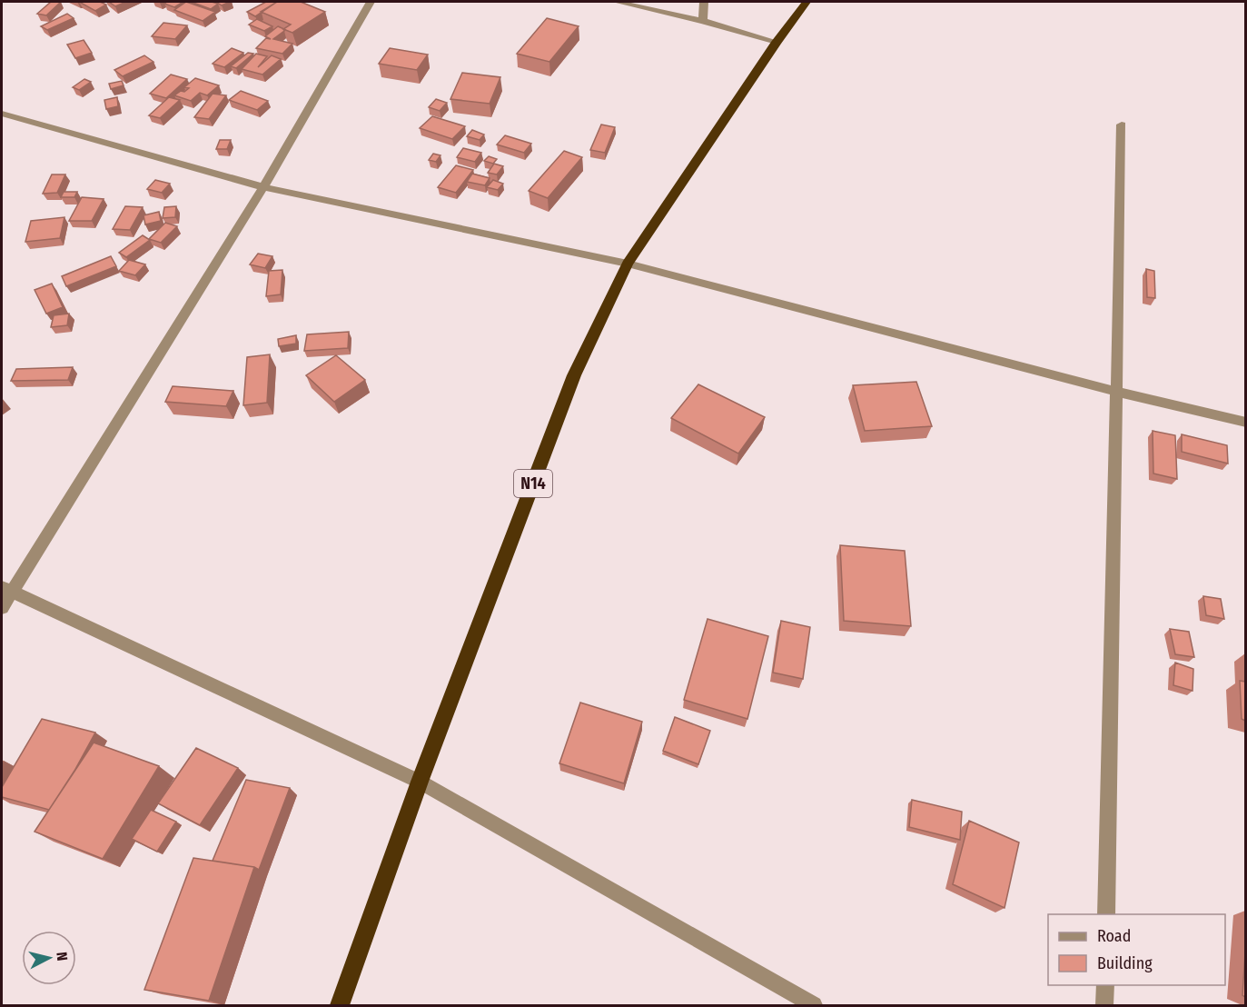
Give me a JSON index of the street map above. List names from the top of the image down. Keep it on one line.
{"streets":{"highway":["N14"]},"legend":["Road","Building"],"north":"right"}
